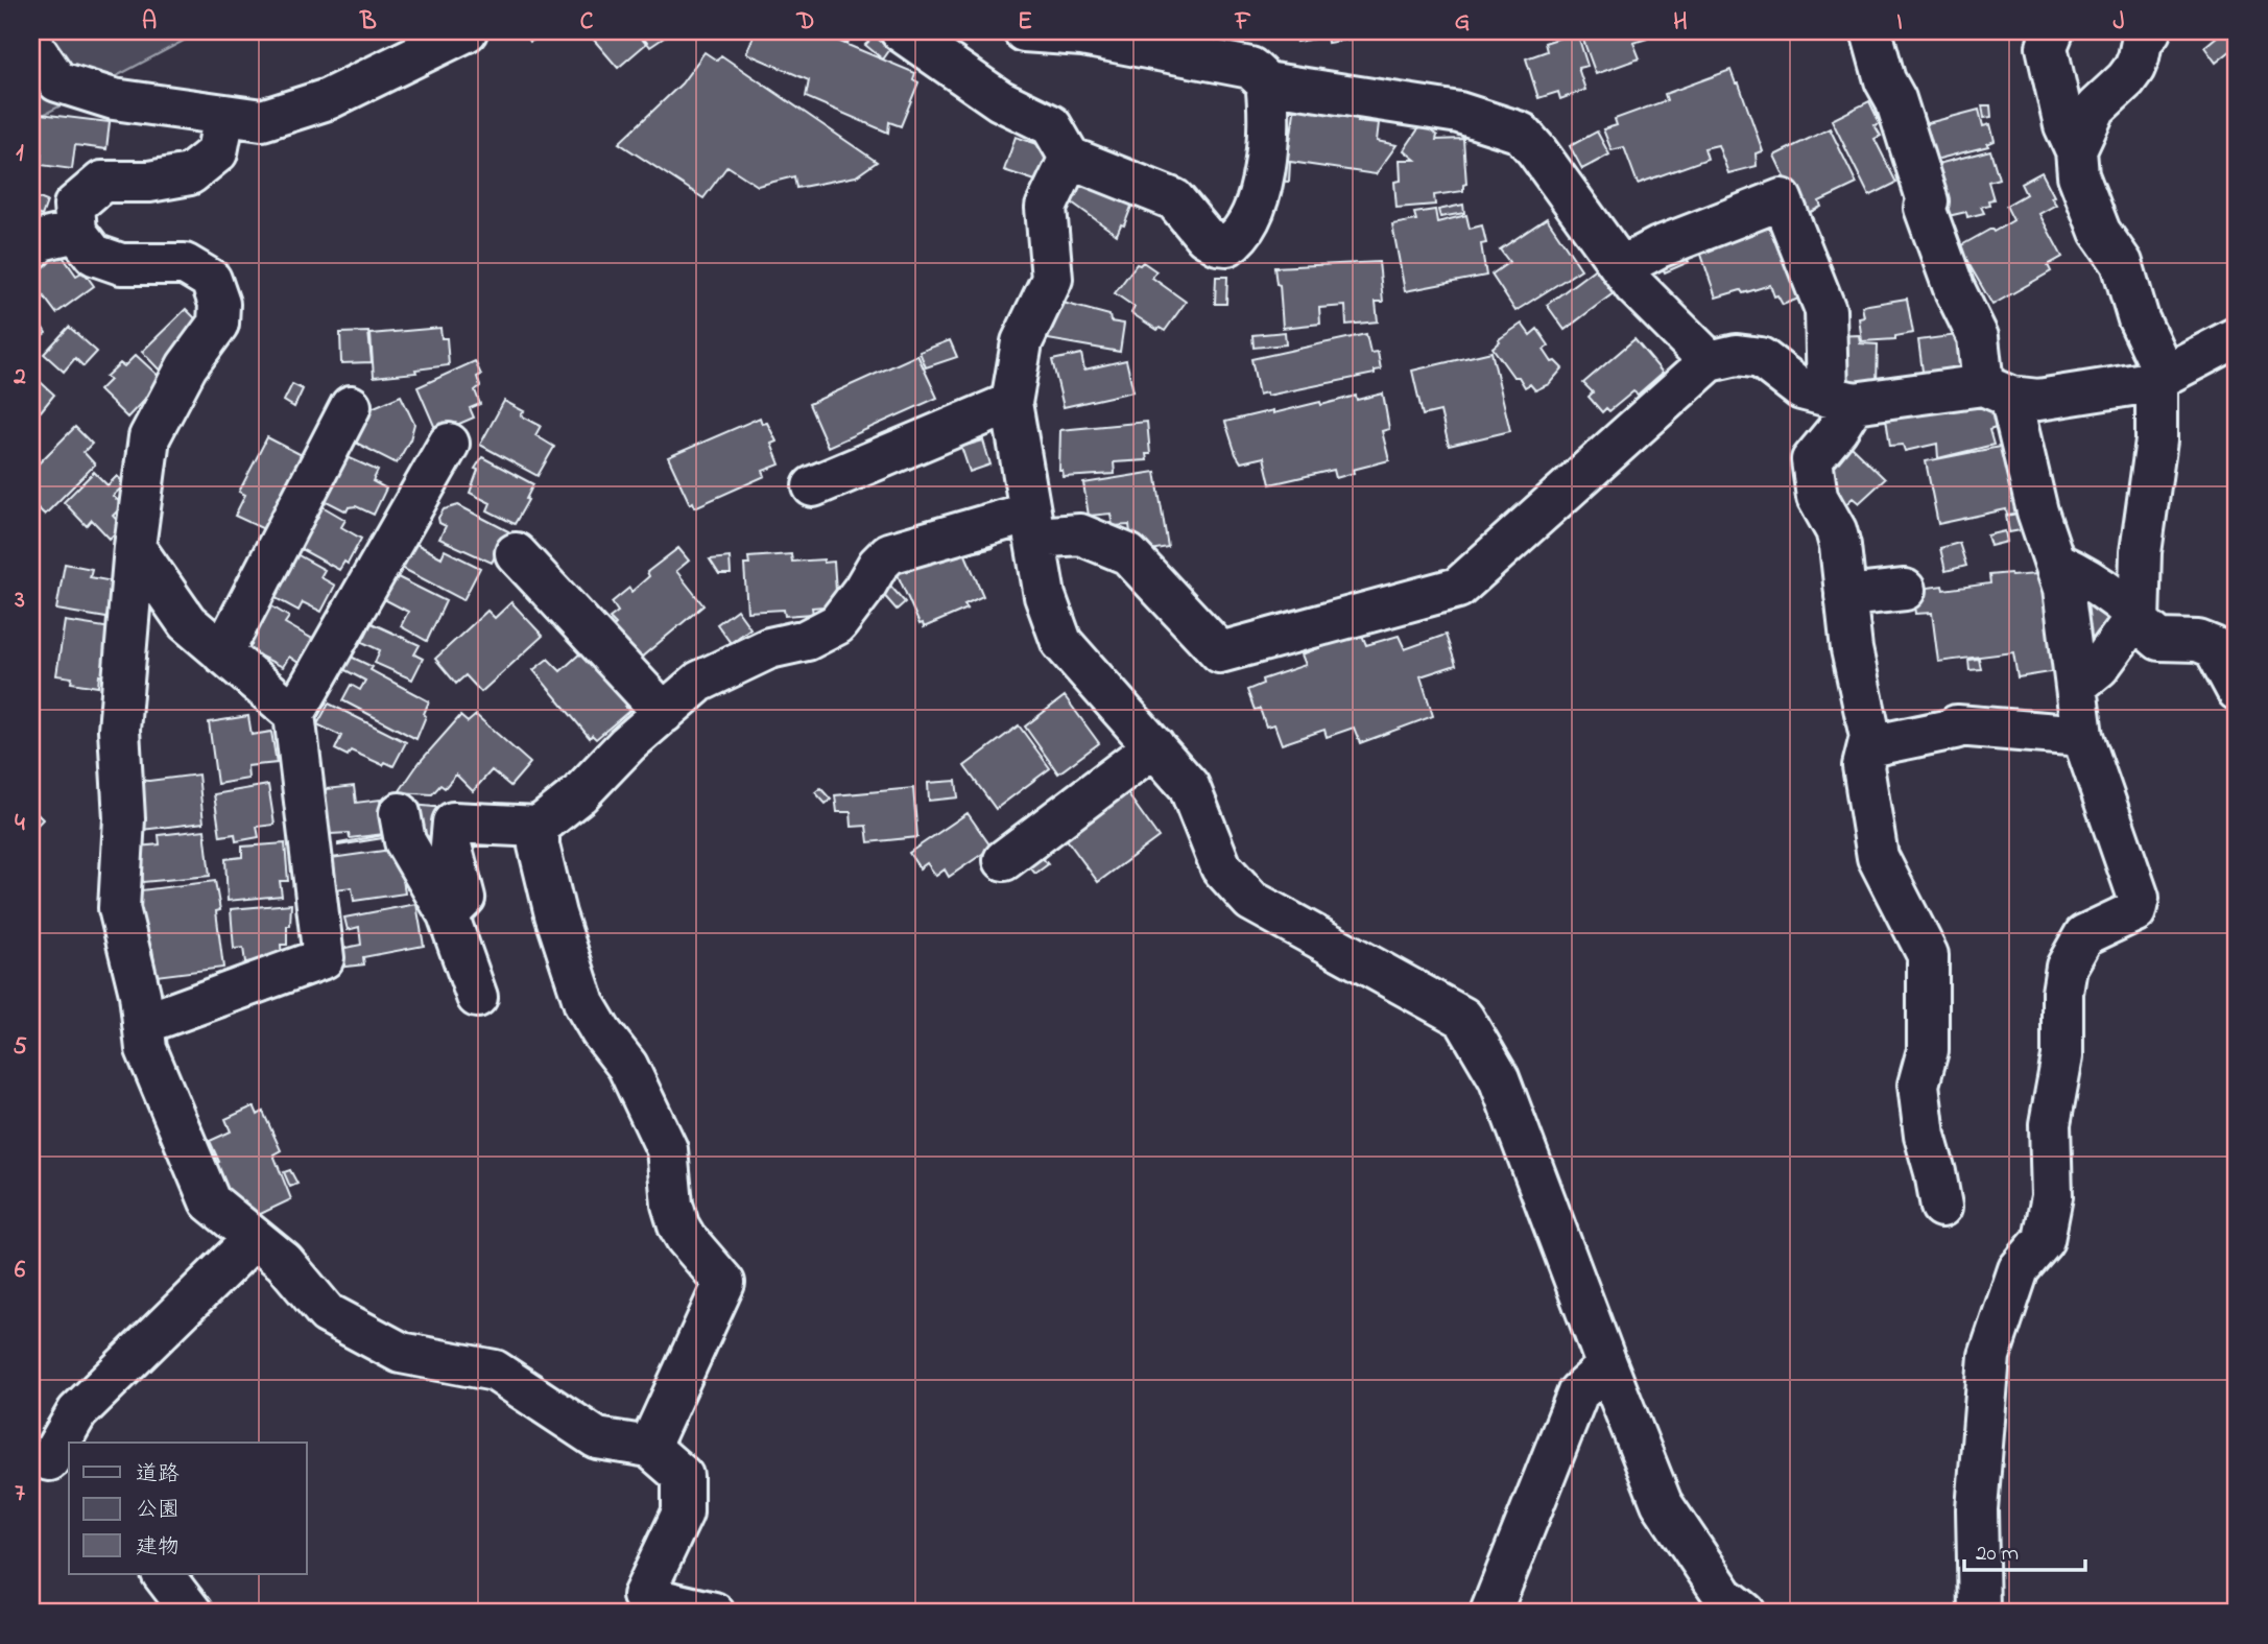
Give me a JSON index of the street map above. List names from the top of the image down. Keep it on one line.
{"legend":["道路","公園","建物"],"scale_bar":"20 m","grid":{"columns":["A","B","C","D","E","F","G","H","I","J"],"rows":["1","2","3","4","5","6","7"]}}
